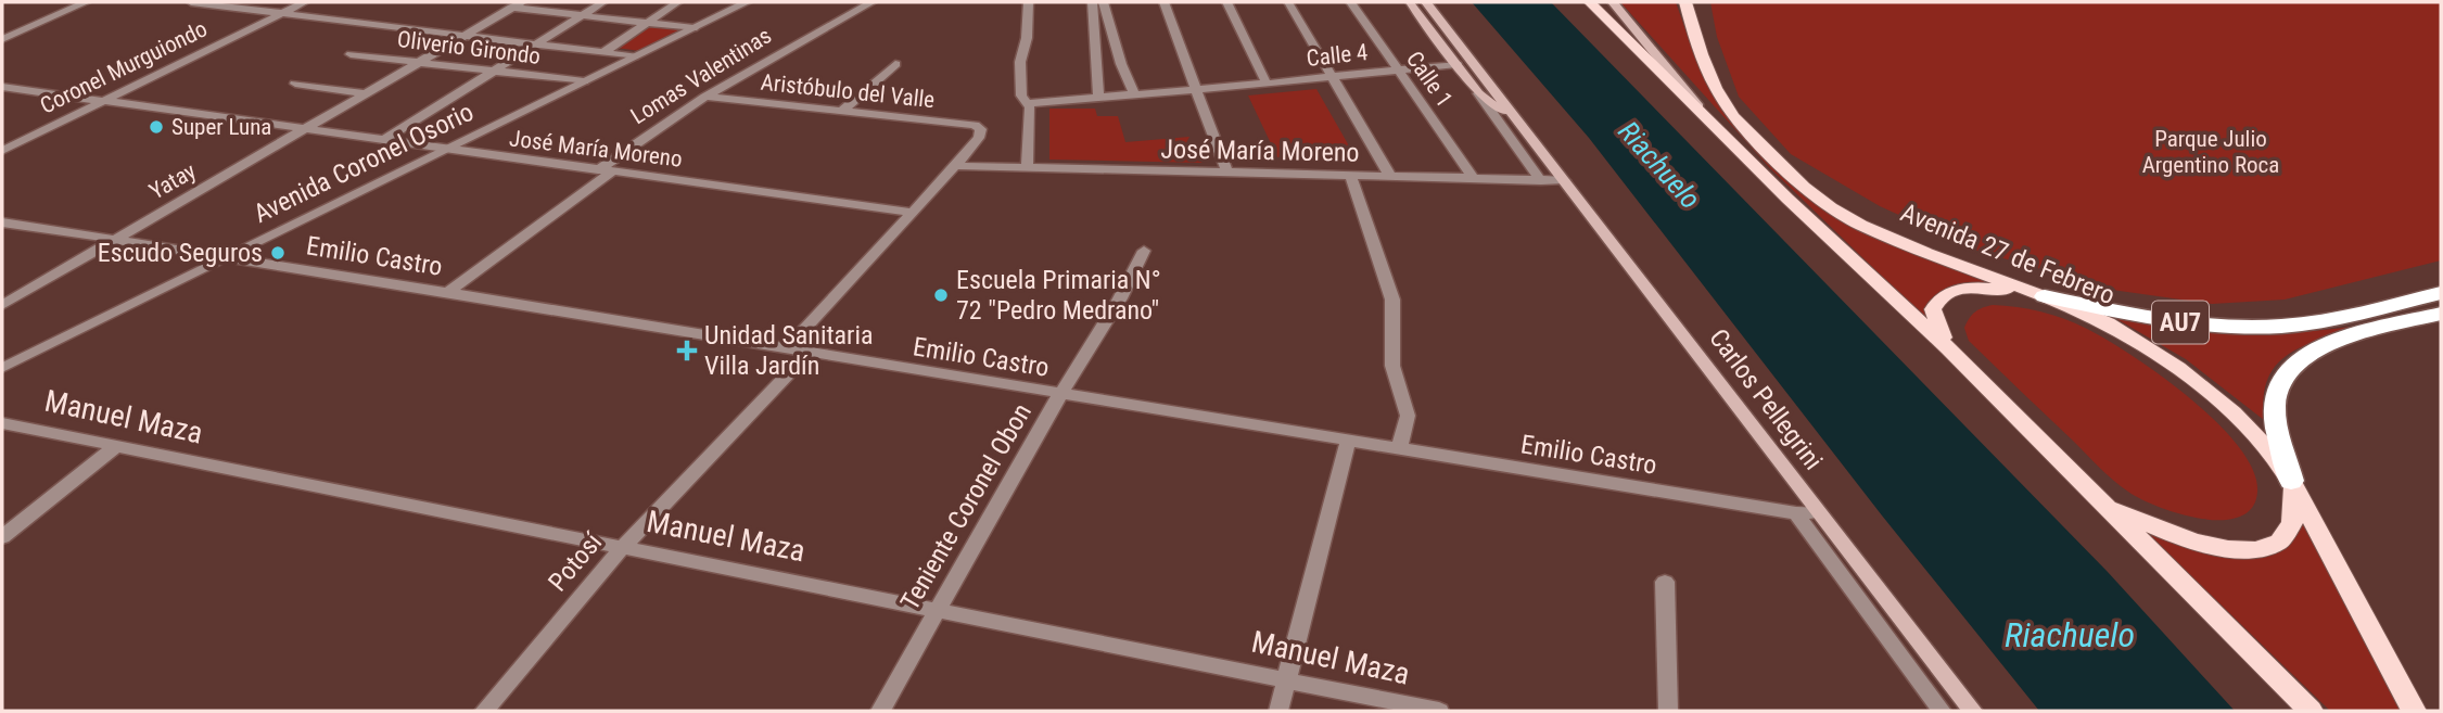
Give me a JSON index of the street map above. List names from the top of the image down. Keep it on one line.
{"streets":{"highway":["AU7"],"main road":["Avenida 27 de Febrero","Carlos Pellegrini"],"street":["Oliverio Girondo","Calle 4","Coronel Murguiondo","Lomas Valentinas","Calle 1","Aristóbulo del Valle","José María Moreno","Avenida Coronel Osorio","Yatay","Emilio Castro","Manuel Maza","Teniente Coronel Obon","Potosí"]},"crossings":[["Oliverio Girondo","Avenida Coronel Osorio"],["Oliverio Girondo","Yatay"],["Calle 4","Calle 1"],["Calle 4","Carlos Pellegrini"],["Coronel Murguiondo","José María Moreno"],["Lomas Valentinas","Aristóbulo del Valle"],["Lomas Valentinas","José María Moreno"],["Lomas Valentinas","Emilio Castro"],["Calle 1","José María Moreno"],["Aristóbulo del Valle","José María Moreno"],["José María Moreno","Avenida Coronel Osorio"],["José María Moreno","Yatay"],["José María Moreno","Carlos Pellegrini"],["Avenida Coronel Osorio","Emilio Castro"],["Yatay","Emilio Castro"],["Avenida 27 de Febrero","AU7"],["Emilio Castro","Carlos Pellegrini"],["Emilio Castro","Teniente Coronel Obon"],["Emilio Castro","Potosí"],["Manuel Maza","Teniente Coronel Obon"],["Manuel Maza","Potosí"]],"water":["Riachuelo"],"parks":["Parque Julio Argentino Roca"],"places":{"other":["Super Luna","Escudo Seguros","Escuela Primaria N° 72 \"Pedro Medrano\""],"health":["Unidad Sanitaria Villa Jardín"]}}
